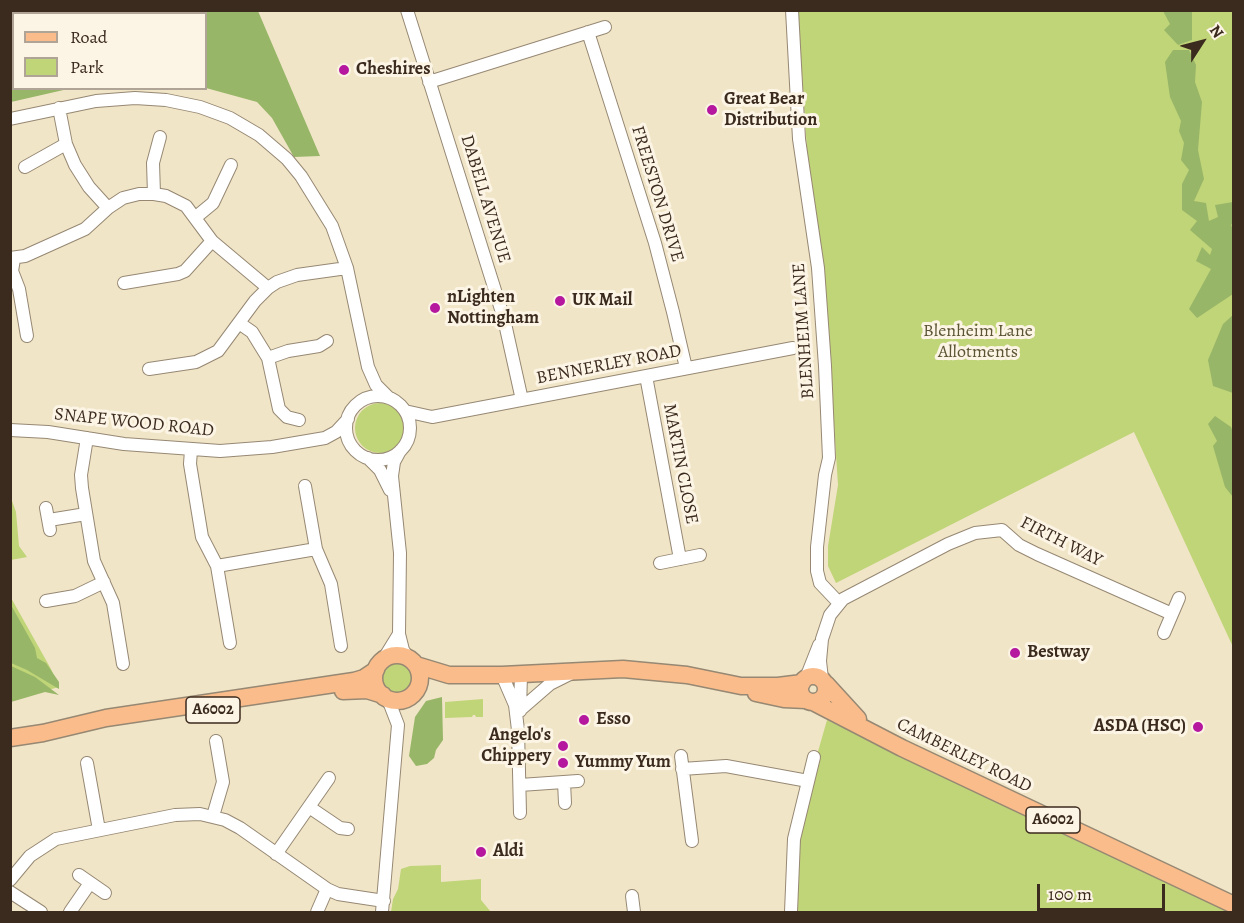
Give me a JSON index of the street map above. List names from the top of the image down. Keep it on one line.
{"streets":{"main road":["A6002","CAMBERLEY ROAD"],"street":["FREESTON DRIVE","DABELL AVENUE","BLENHEIM LANE","BENNERLEY ROAD","SNAPE WOOD ROAD","MARTIN CLOSE","FIRTH WAY"]},"crossings":[["FREESTON DRIVE","BENNERLEY ROAD"],["DABELL AVENUE","BENNERLEY ROAD"],["BLENHEIM LANE","FIRTH WAY"],["BENNERLEY ROAD","SNAPE WOOD ROAD"],["BENNERLEY ROAD","MARTIN CLOSE"],["A6002","CAMBERLEY ROAD"]],"parks":["Blenheim Lane Allotments"],"places":["Cheshires","Great Bear Distribution","UK Mail","nLighten Nottingham","Bestway","Esso","ASDA (HSC)","Angelo's Chippery","Yummy Yum","Aldi"],"legend":["Road","Park"],"scale_bar":"100 m","north":"top right"}
